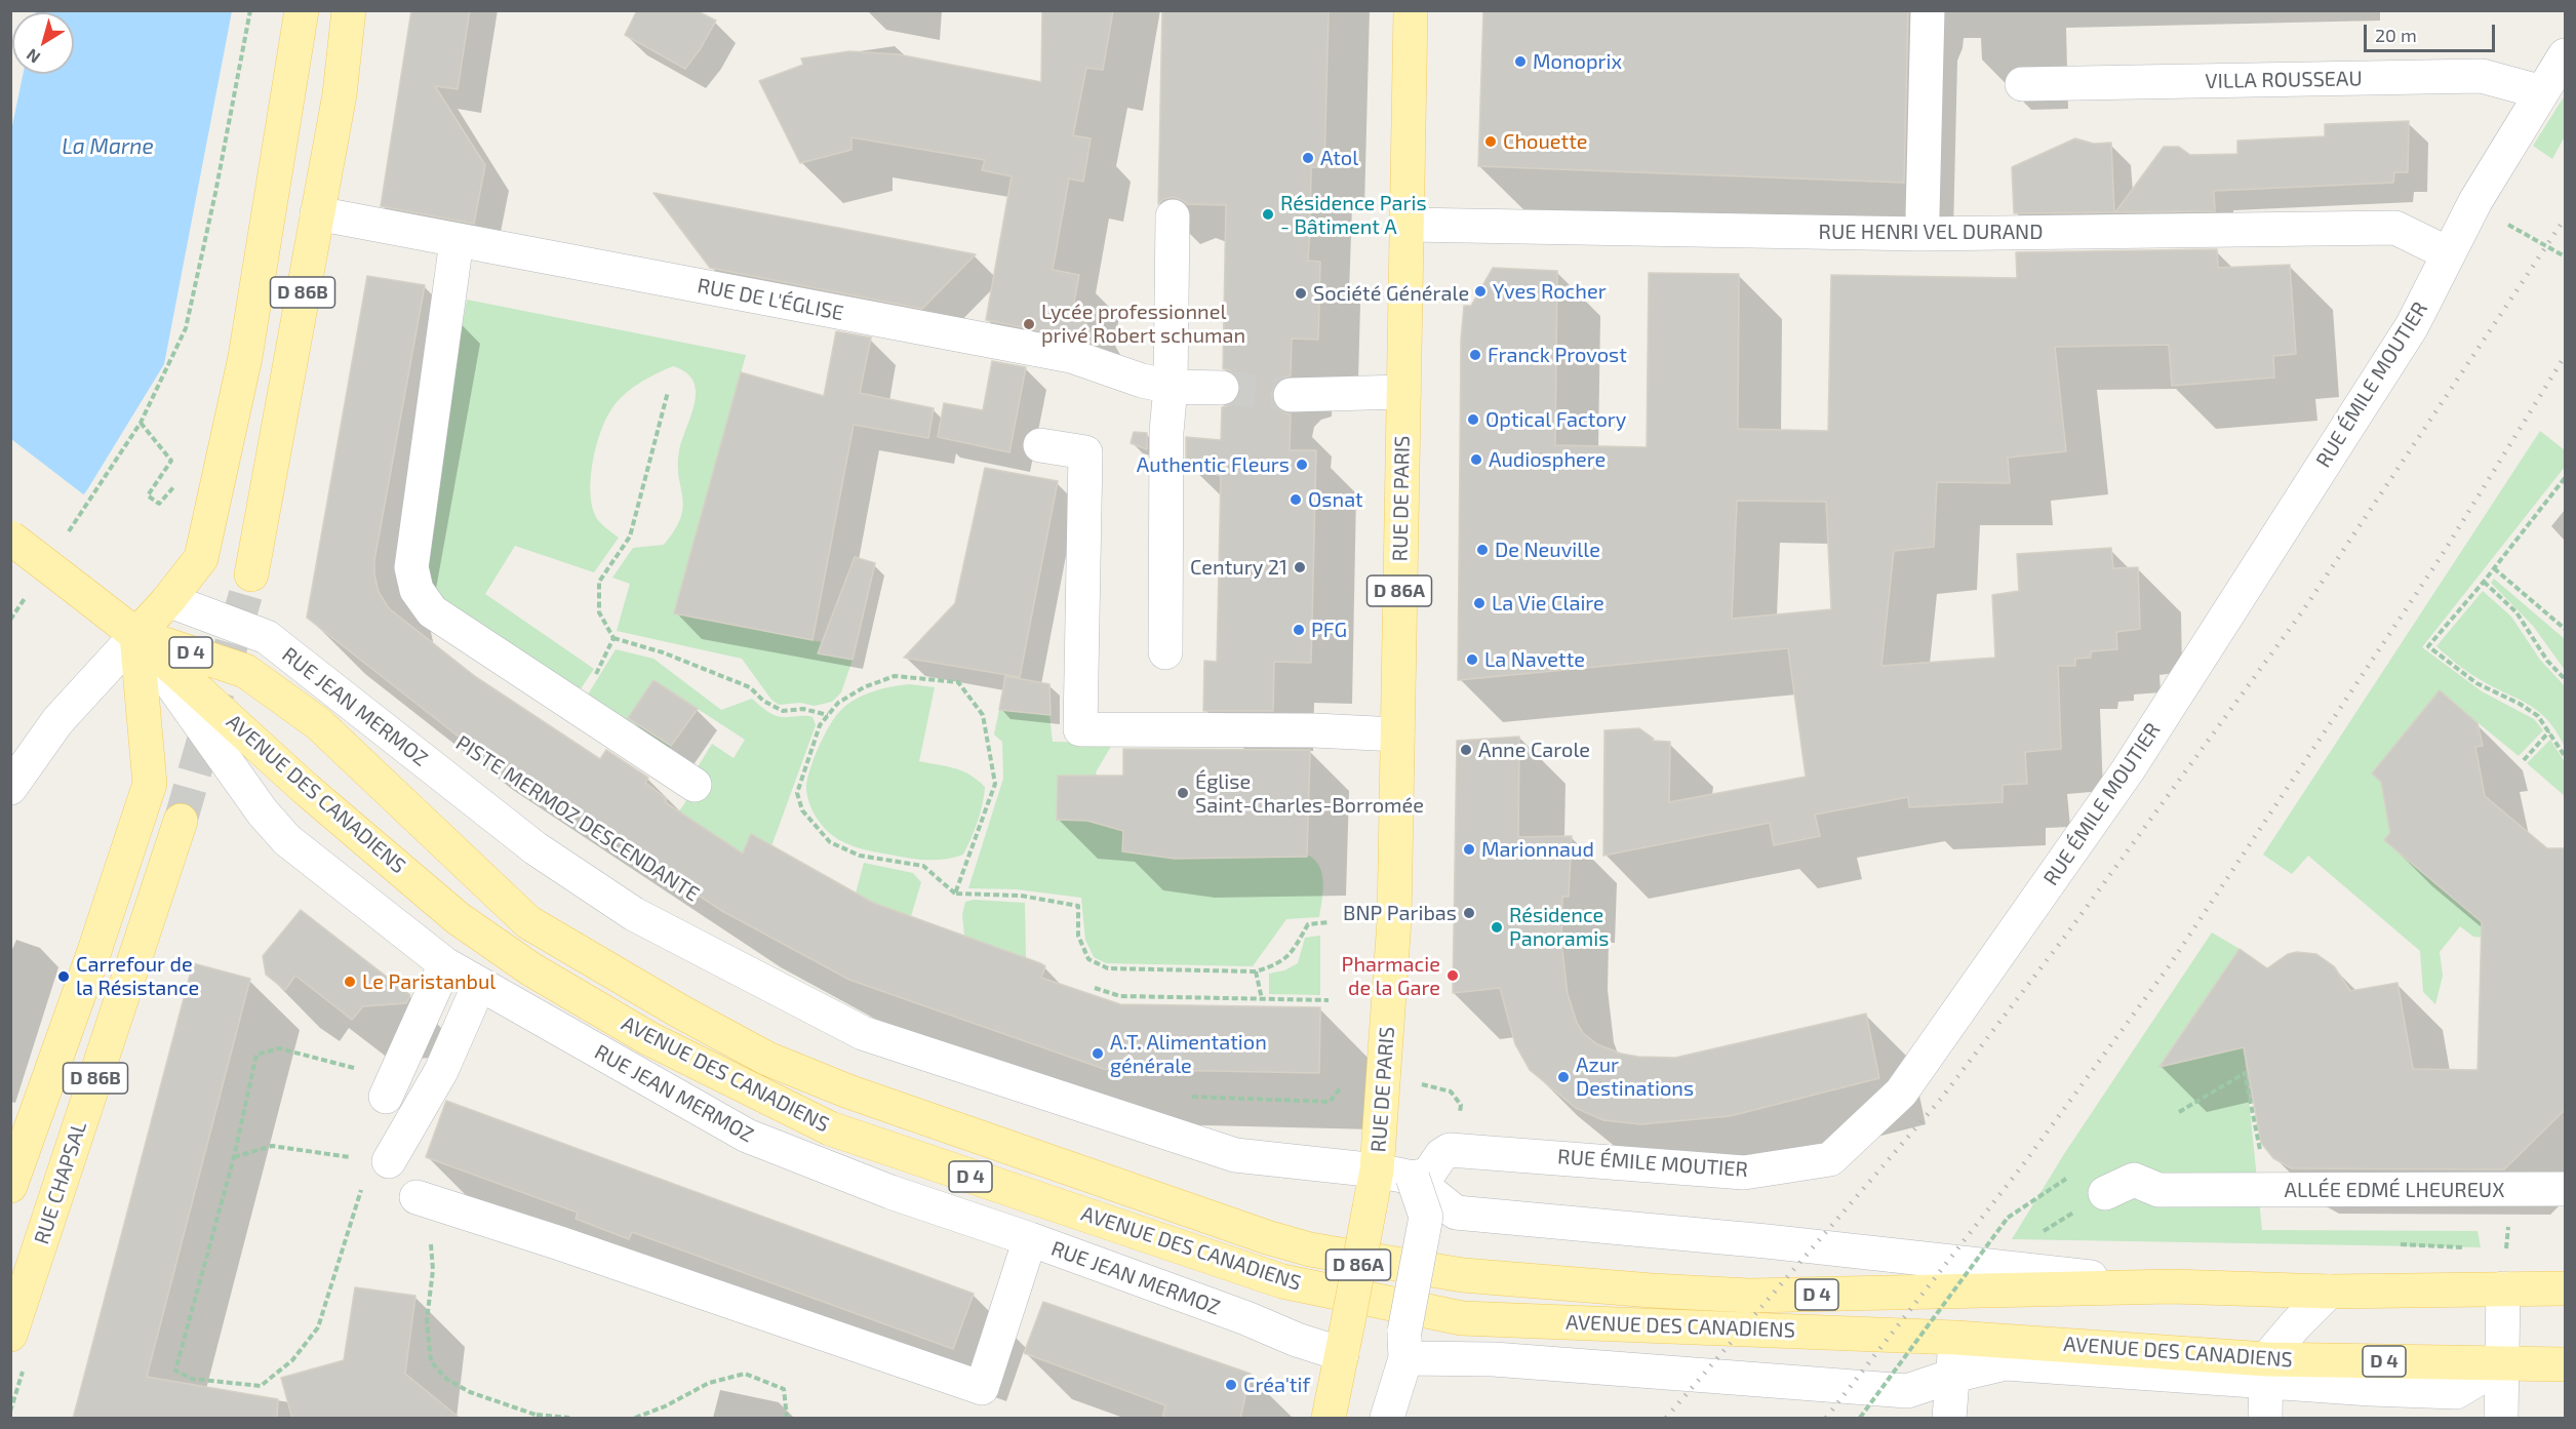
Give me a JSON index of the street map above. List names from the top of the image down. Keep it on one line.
{"streets":{"main road":["D 86B","RUE DE PARIS","D 86A","D 4","AVENUE DES CANADIENS","RUE CHAPSAL"],"street":["VILLA ROUSSEAU","RUE HENRI VEL DURAND","RUE DE L'ÉGLISE","RUE ÉMILE MOUTIER","RUE JEAN MERMOZ","ALLÉE EDMÉ LHEUREUX"]},"crossings":[["VILLA ROUSSEAU","RUE ÉMILE MOUTIER"],["RUE HENRI VEL DURAND","RUE ÉMILE MOUTIER"],["RUE HENRI VEL DURAND","RUE DE PARIS"],["D 86B","RUE DE L'ÉGLISE"],["RUE ÉMILE MOUTIER","RUE JEAN MERMOZ"],["RUE DE PARIS","D 86A"],["RUE DE PARIS","RUE JEAN MERMOZ"],["D 86A","RUE JEAN MERMOZ"],["D 4","RUE JEAN MERMOZ"],["D 4","AVENUE DES CANADIENS"],["RUE JEAN MERMOZ","AVENUE DES CANADIENS"]],"water":["La Marne"],"places":["Monoprix","Chouette","Atol","Résidence Paris - Bâtiment A","Yves Rocher","Société Générale","Lycée professionnel privé Robert schuman","Franck Provost","Optical Factory","Audiosphere","Authentic Fleurs","Osnat","De Neuville","Century 21","La Vie Claire","PFG","La Navette","Anne Carole","Église Saint-Charles-Borromée","Marionnaud","BNP Paribas","Résidence Panoramis","Pharmacie de la Gare","Carrefour de la Résistance","Le Paristanbul","A.T. Alimentation générale","Azur Destinations","Créa'tif"],"scale_bar":"20 m","north":"bottom left"}
